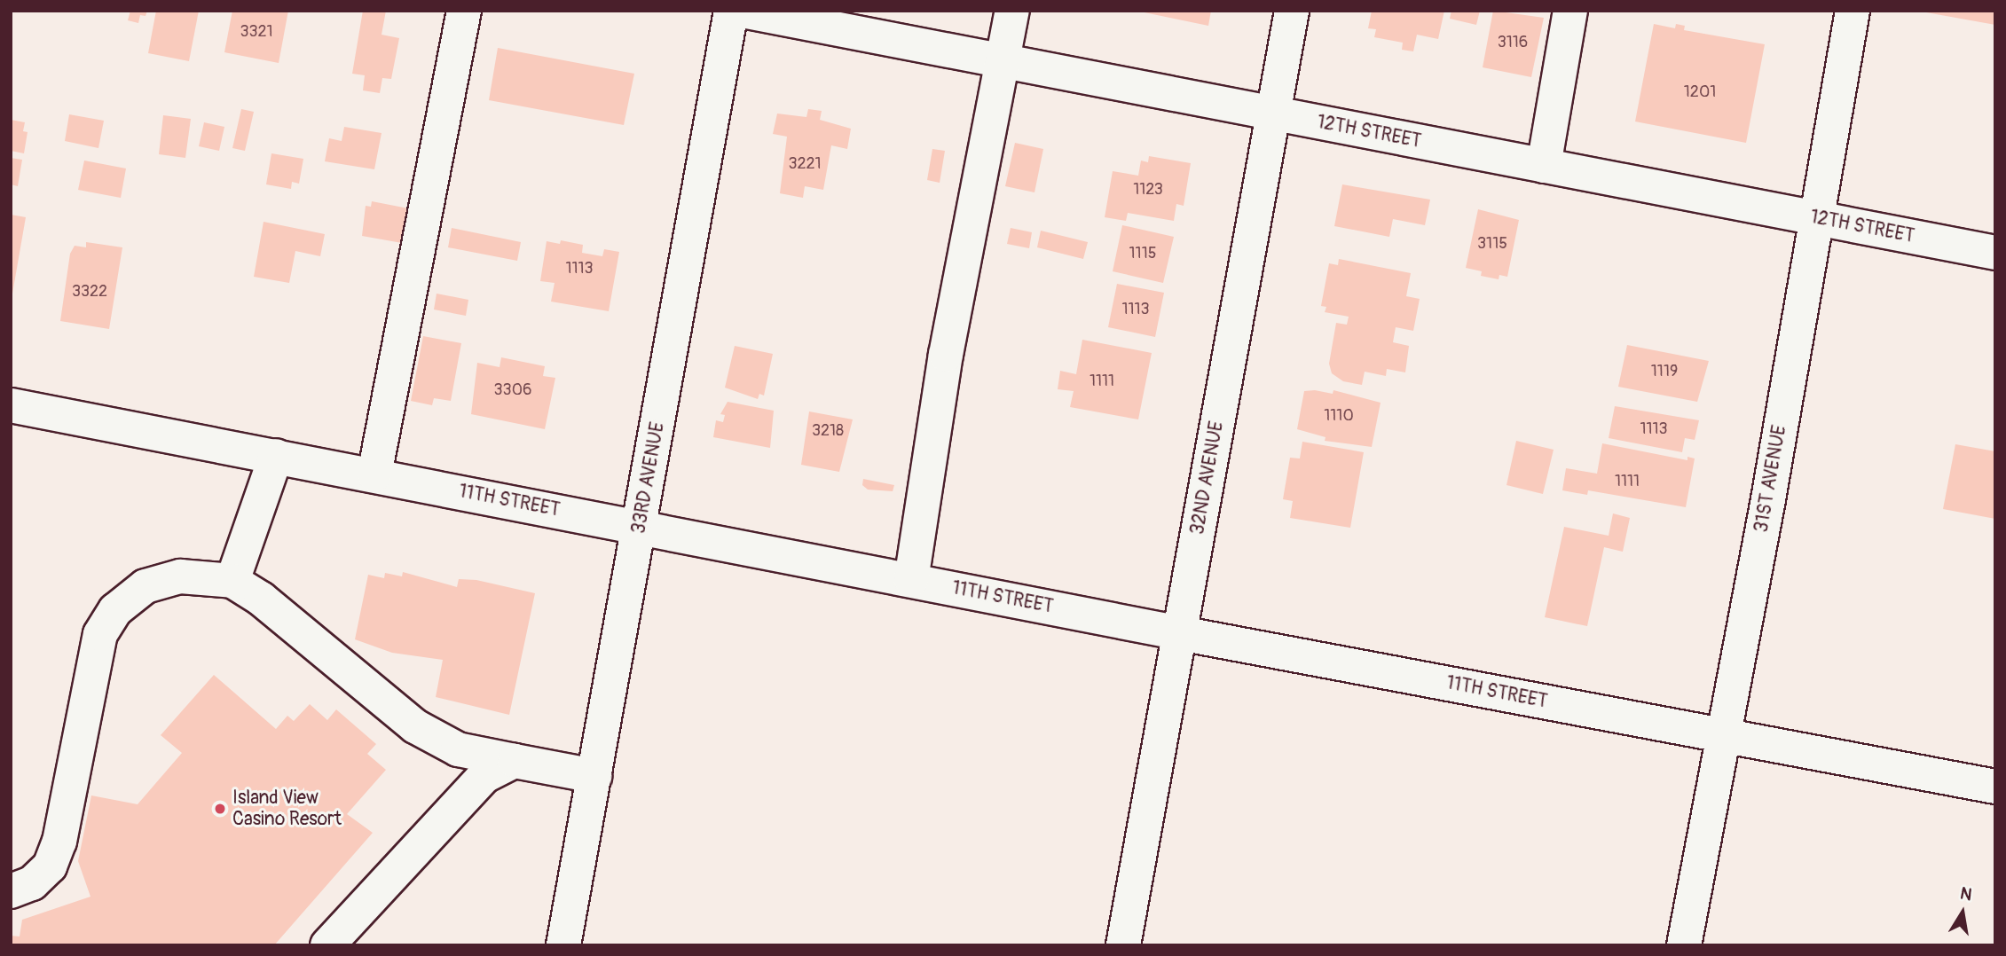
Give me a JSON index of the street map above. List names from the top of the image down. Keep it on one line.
{"streets":{"street":["12TH STREET","33RD AVENUE","32ND AVENUE","31ST AVENUE","11TH STREET"]},"crossings":[["12TH STREET","32ND AVENUE"],["12TH STREET","31ST AVENUE"],["33RD AVENUE","11TH STREET"],["32ND AVENUE","11TH STREET"],["31ST AVENUE","11TH STREET"]],"places":["Island View Casino Resort"],"house_numbers":["3321","3116","1201","3221","1123","3115","1115","1113","3322","1113","1119","1111","3306","1110","1113","3218","1111"],"north":"top"}
